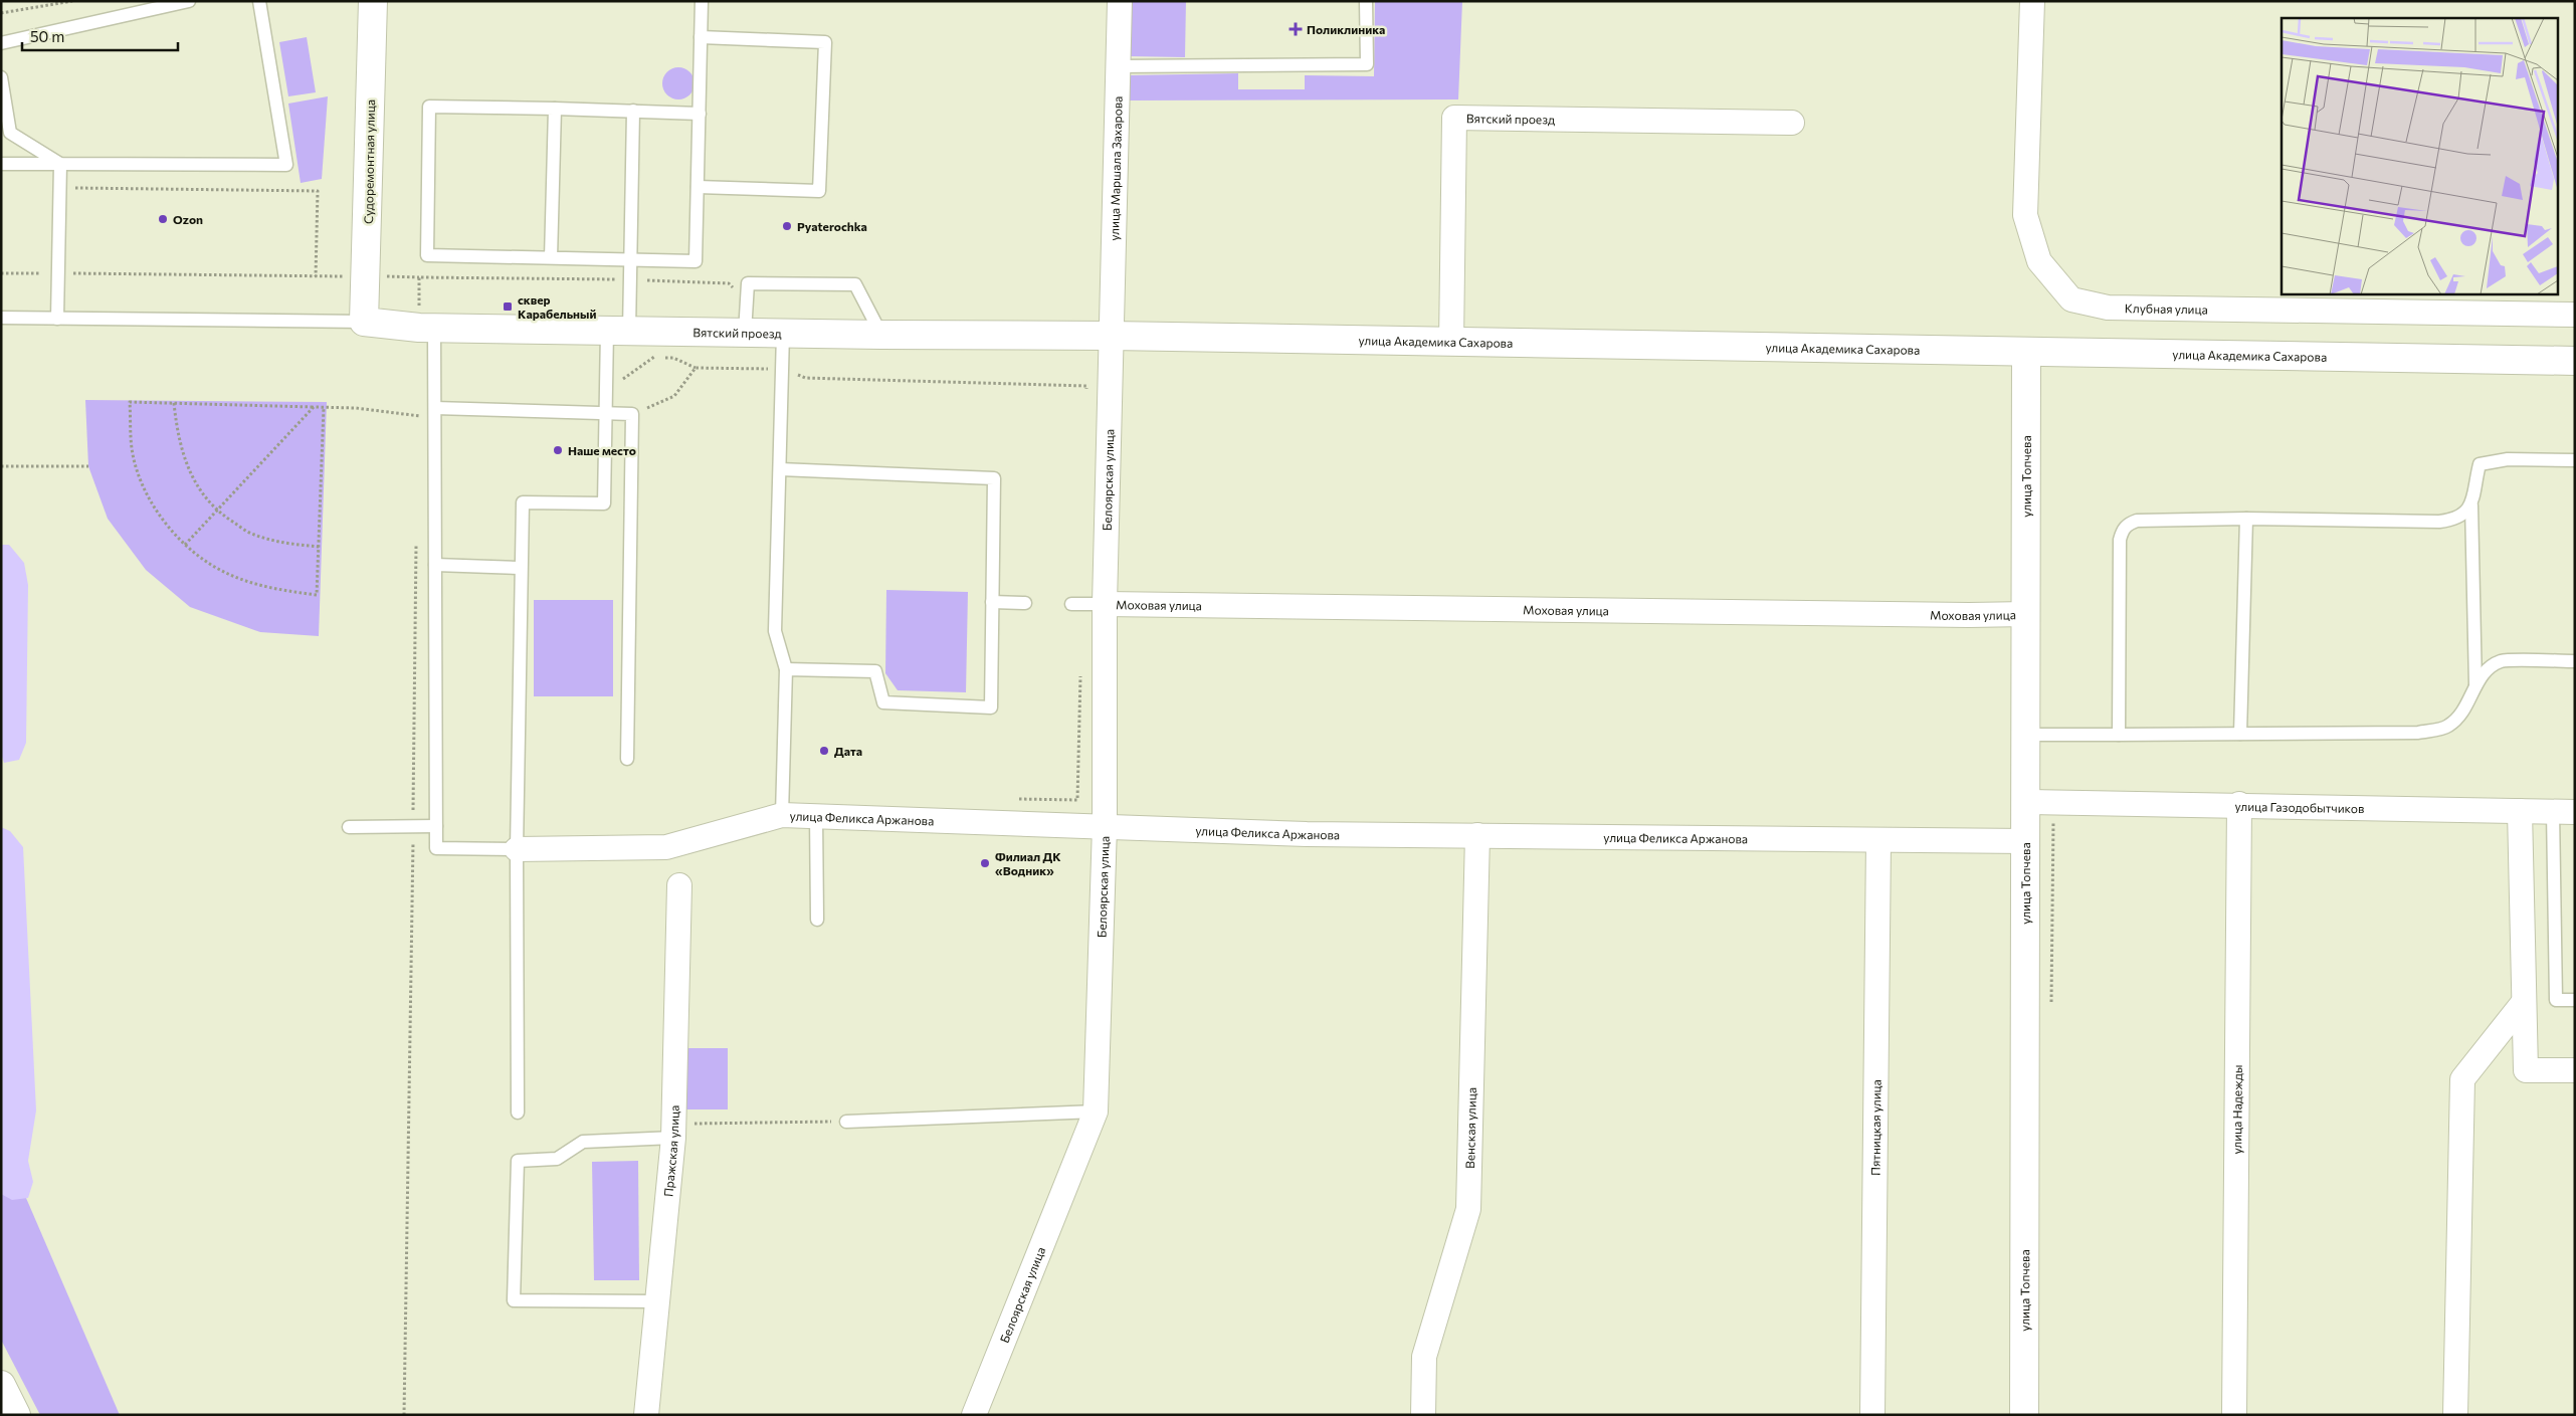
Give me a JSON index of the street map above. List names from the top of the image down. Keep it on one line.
{"streets":{"street":["Вятский проезд","Судоремонтная улица","улица Маршала Захарова","Клубная улица","улица Академика Сахарова","улица Топчева","Белоярская улица","Моховая улица","улица Газодобытчиков","улица Феликса Аржанова","улица Надежды","Венская улица","Пятницкая улица","Пражская улица"]},"crossings":[["Вятский проезд","Судоремонтная улица"],["Вятский проезд","улица Маршала Захарова"],["Вятский проезд","улица Академика Сахарова"],["Вятский проезд","Белоярская улица"],["улица Маршала Захарова","улица Академика Сахарова"],["улица Маршала Захарова","Белоярская улица"],["улица Академика Сахарова","улица Топчева"],["улица Академика Сахарова","Белоярская улица"],["улица Топчева","Моховая улица"],["улица Топчева","улица Газодобытчиков"],["улица Топчева","улица Феликса Аржанова"],["Белоярская улица","Моховая улица"],["Белоярская улица","улица Феликса Аржанова"],["улица Газодобытчиков","улица Надежды"],["улица Феликса Аржанова","Венская улица"],["улица Феликса Аржанова","Пятницкая улица"]],"places":{"health":["Поликлиника"],"other":["Ozon","Pyaterochka","Наше место","Дата","Филиал ДК «Водник»"],"transit":["сквер Карабельный"]},"scale_bar":"50 m"}
